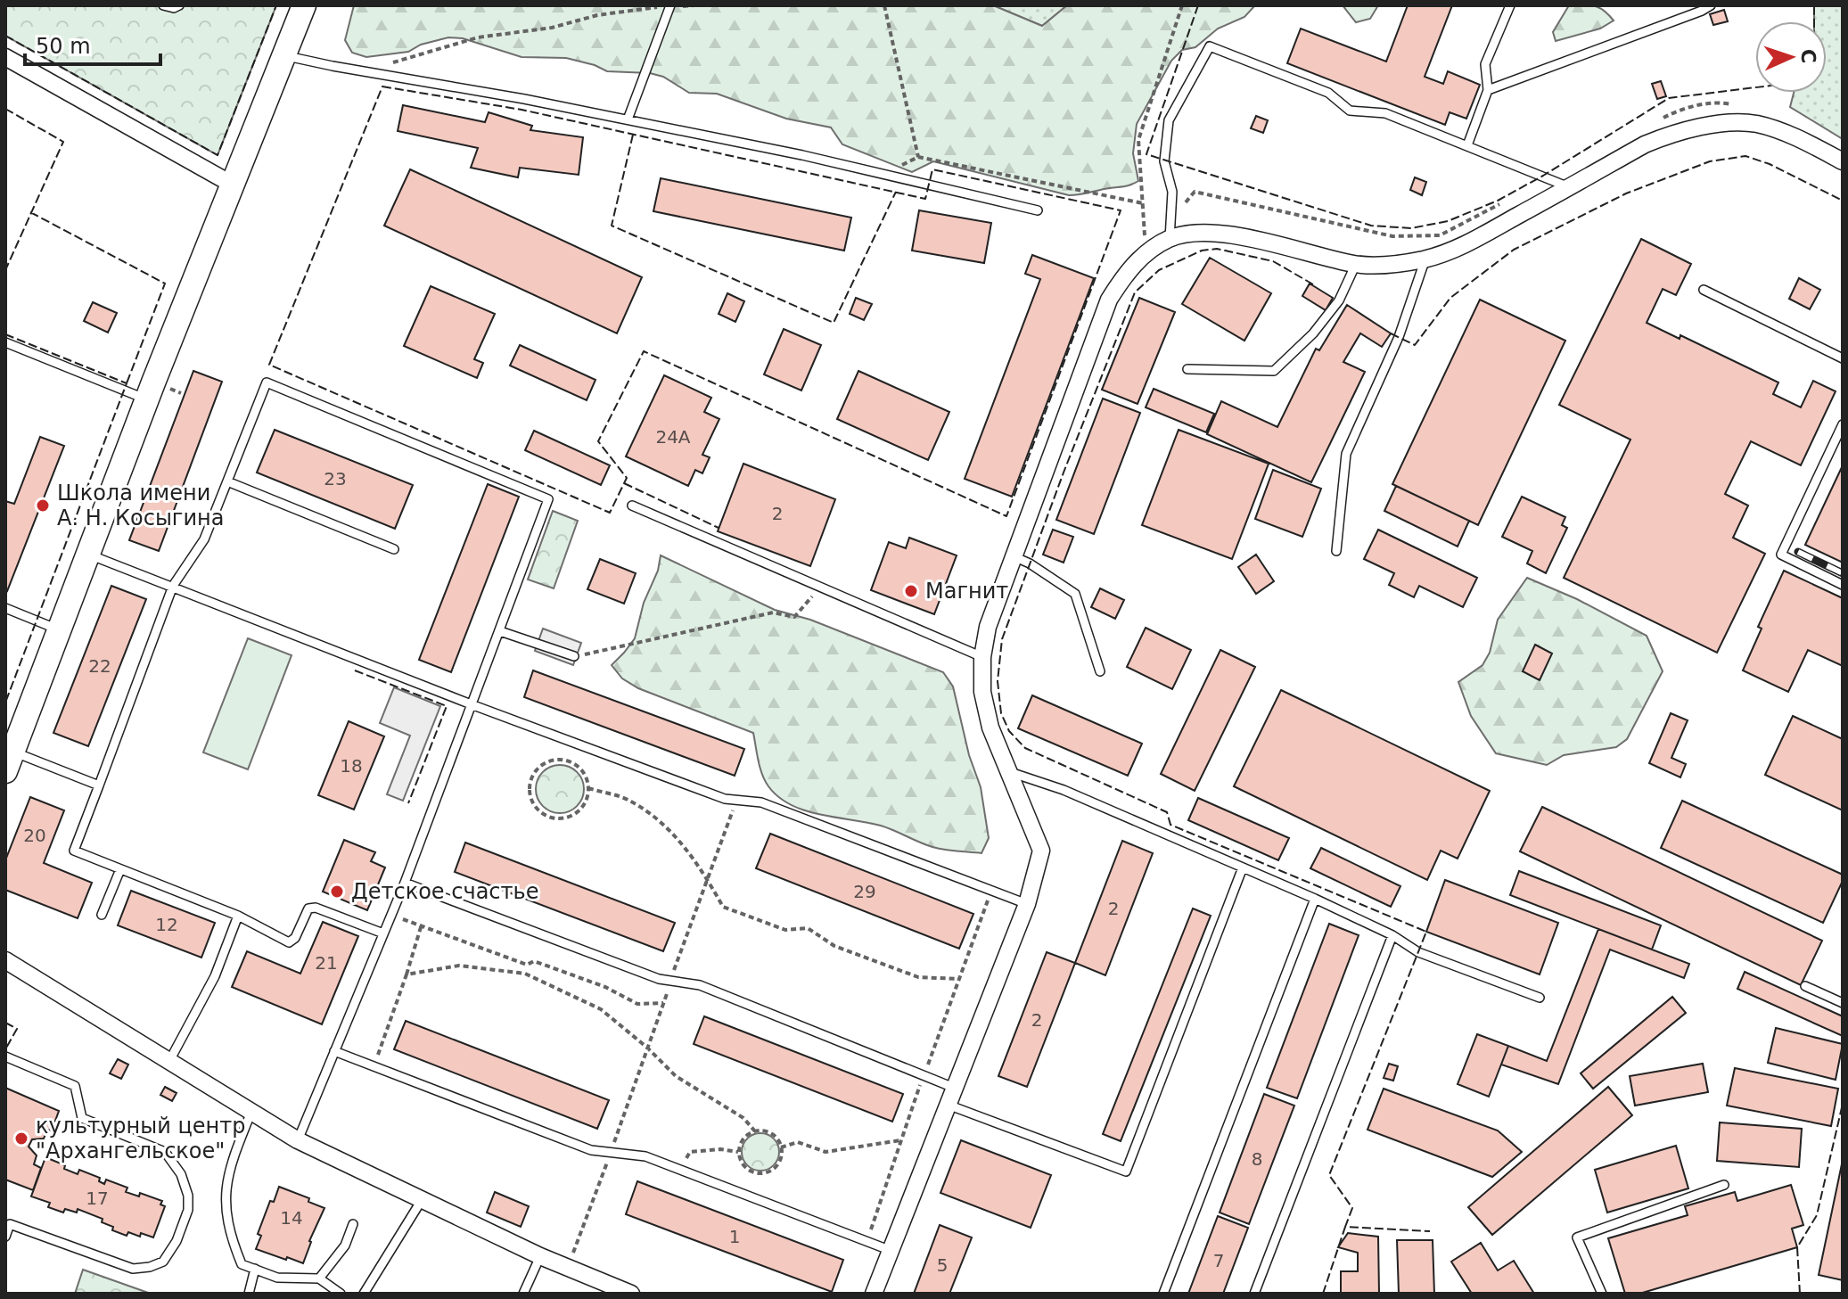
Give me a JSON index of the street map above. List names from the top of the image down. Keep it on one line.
{"places":["Школа имени А. Н. Косыгина","Магнит","Детское счастье","культурный центр \"Архангельское\""],"house_numbers":["24А","23","2","22","18","20","29","2","12","21","2","8","17","14","1","7","5"],"scale_bar":"50 m","north":"right"}
